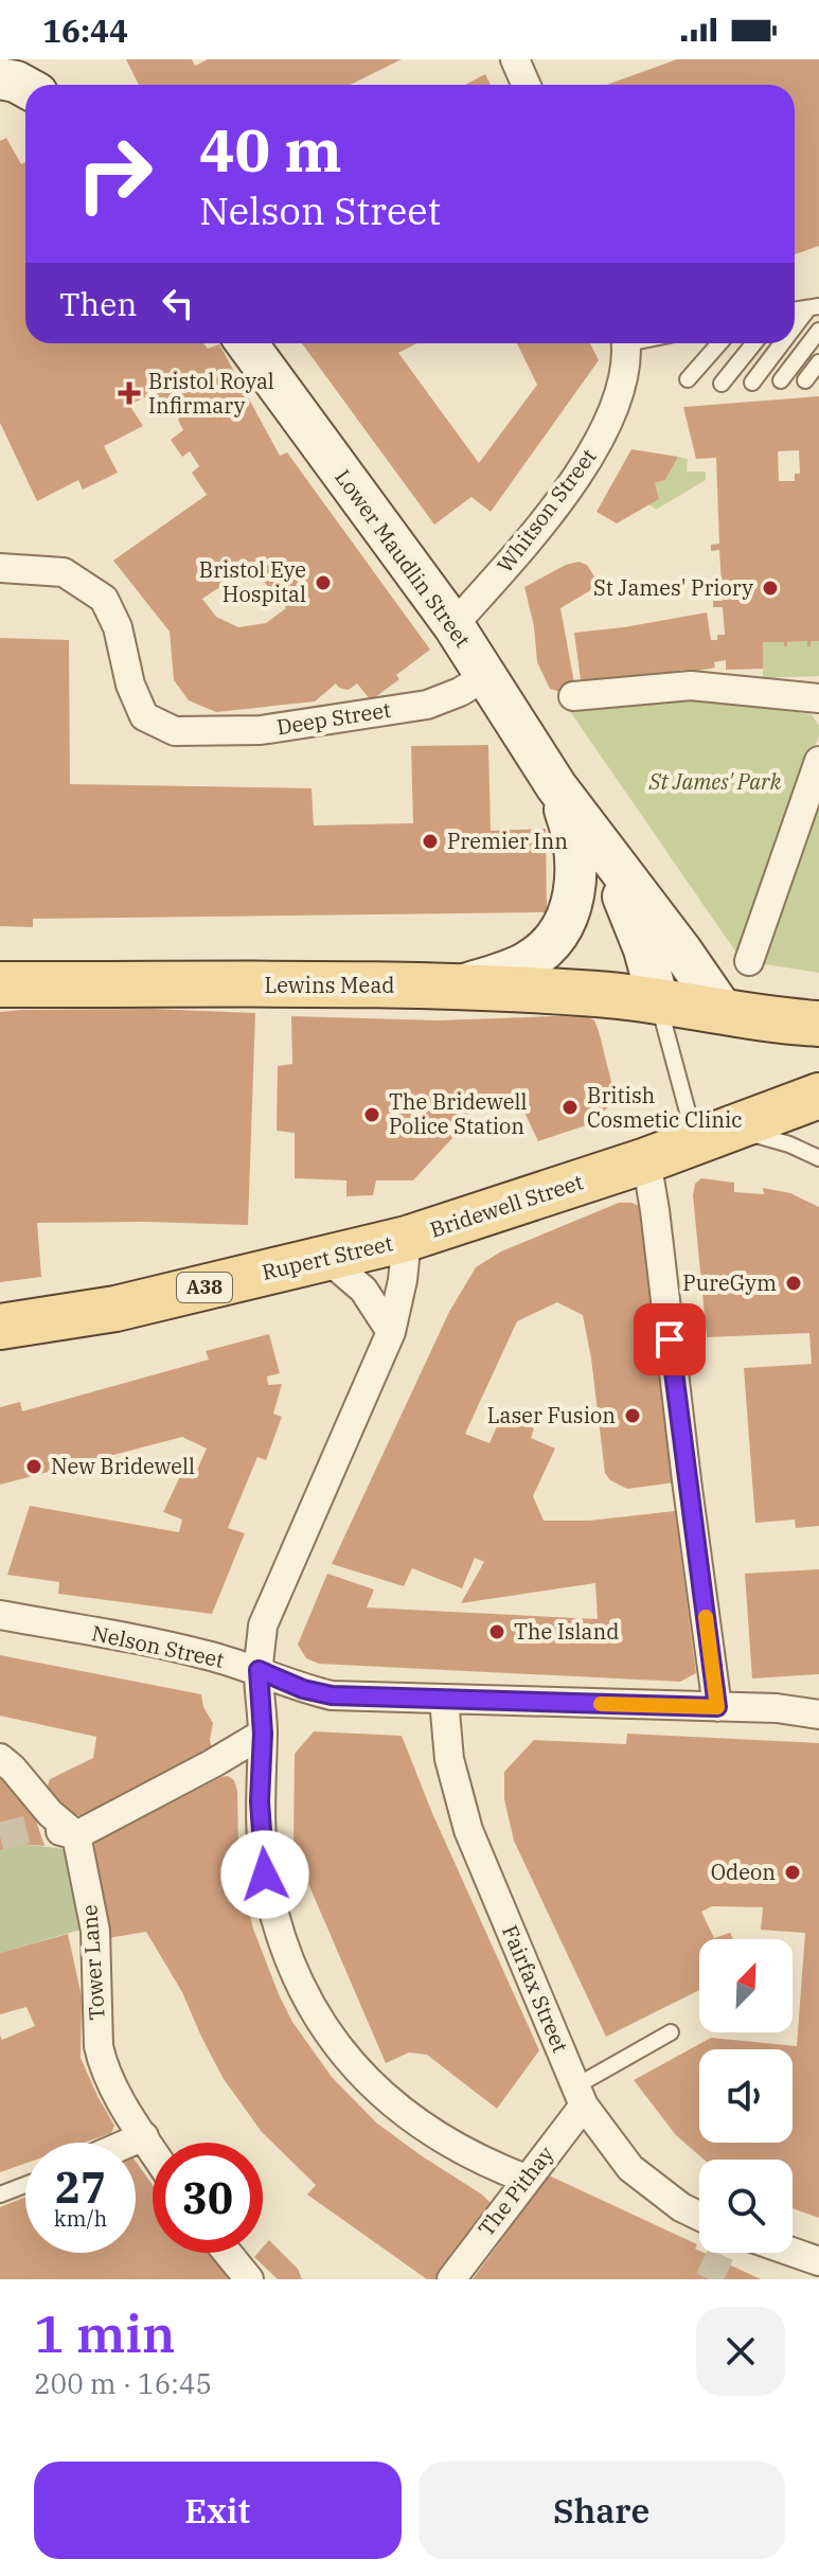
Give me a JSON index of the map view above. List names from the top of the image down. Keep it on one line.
{"streets":{"main road":["Lewins Mead","Bridewell Street","Rupert Street","A38"],"street":["Whitson Street","Lower Maudlin Street","Deep Street","Nelson Street","Tower Lane","Fairfax Street","The Pithay"]},"crossings":[["Whitson Street","Lower Maudlin Street"],["Lower Maudlin Street","Deep Street"],["Lower Maudlin Street","Lewins Mead"],["Lower Maudlin Street","Bridewell Street"],["Lower Maudlin Street","A38"],["Bridewell Street","Rupert Street"],["Bridewell Street","A38"],["Bridewell Street","Nelson Street"],["Bridewell Street","The Pithay"],["Nelson Street","Fairfax Street"],["Fairfax Street","The Pithay"]],"parks":["St James' Park"],"places":{"health":["Bristol Royal Infirmary"],"other":["Bristol Eye Hospital","St James' Priory","Premier Inn","British Cosmetic Clinic","The Bridewell Police Station","PureGym","Laser Fusion","New Bridewell","The Island","Odeon"]},"north":"top right","page":{"status":"16:44","turn":["40 m","Nelson Street"],"then":"Then","speed":"27 km/h","limit":"30","heading":["1 min","200 m · 16:45"],"buttons":["Exit","Share"]}}
